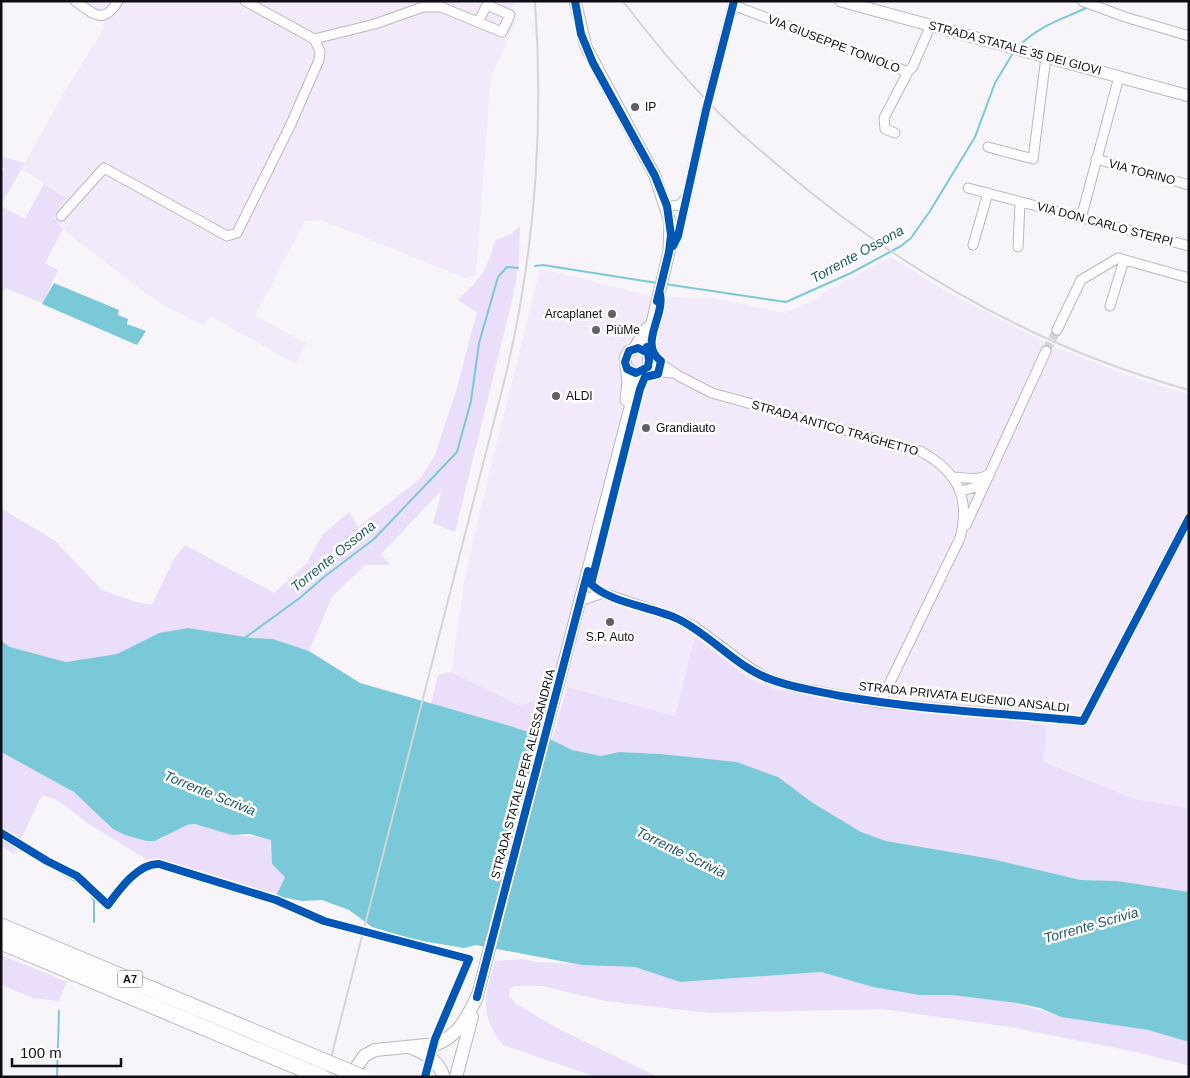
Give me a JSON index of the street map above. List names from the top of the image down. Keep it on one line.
{"streets":{"highway":["A7"],"main road":["STRADA STATALE 35 DEI GIOVI","STRADA STATALE PER ALESSANDRIA"],"street":["VIA GIUSEPPE TONIOLO","VIA TORINO","VIA DON CARLO STERPI","STRADA ANTICO TRAGHETTO","STRADA PRIVATA EUGENIO ANSALDI"]},"crossings":[["VIA GIUSEPPE TONIOLO","STRADA STATALE 35 DEI GIOVI"],["STRADA ANTICO TRAGHETTO","STRADA PRIVATA EUGENIO ANSALDI"],["STRADA ANTICO TRAGHETTO","STRADA STATALE PER ALESSANDRIA"],["STRADA PRIVATA EUGENIO ANSALDI","STRADA STATALE PER ALESSANDRIA"]],"water":["Torrente Ossona","Torrente Scrivia"],"places":["IP","Arcaplanet","PiùMe","ALDI","Grandiauto","S.P. Auto"],"scale_bar":"100 m"}
